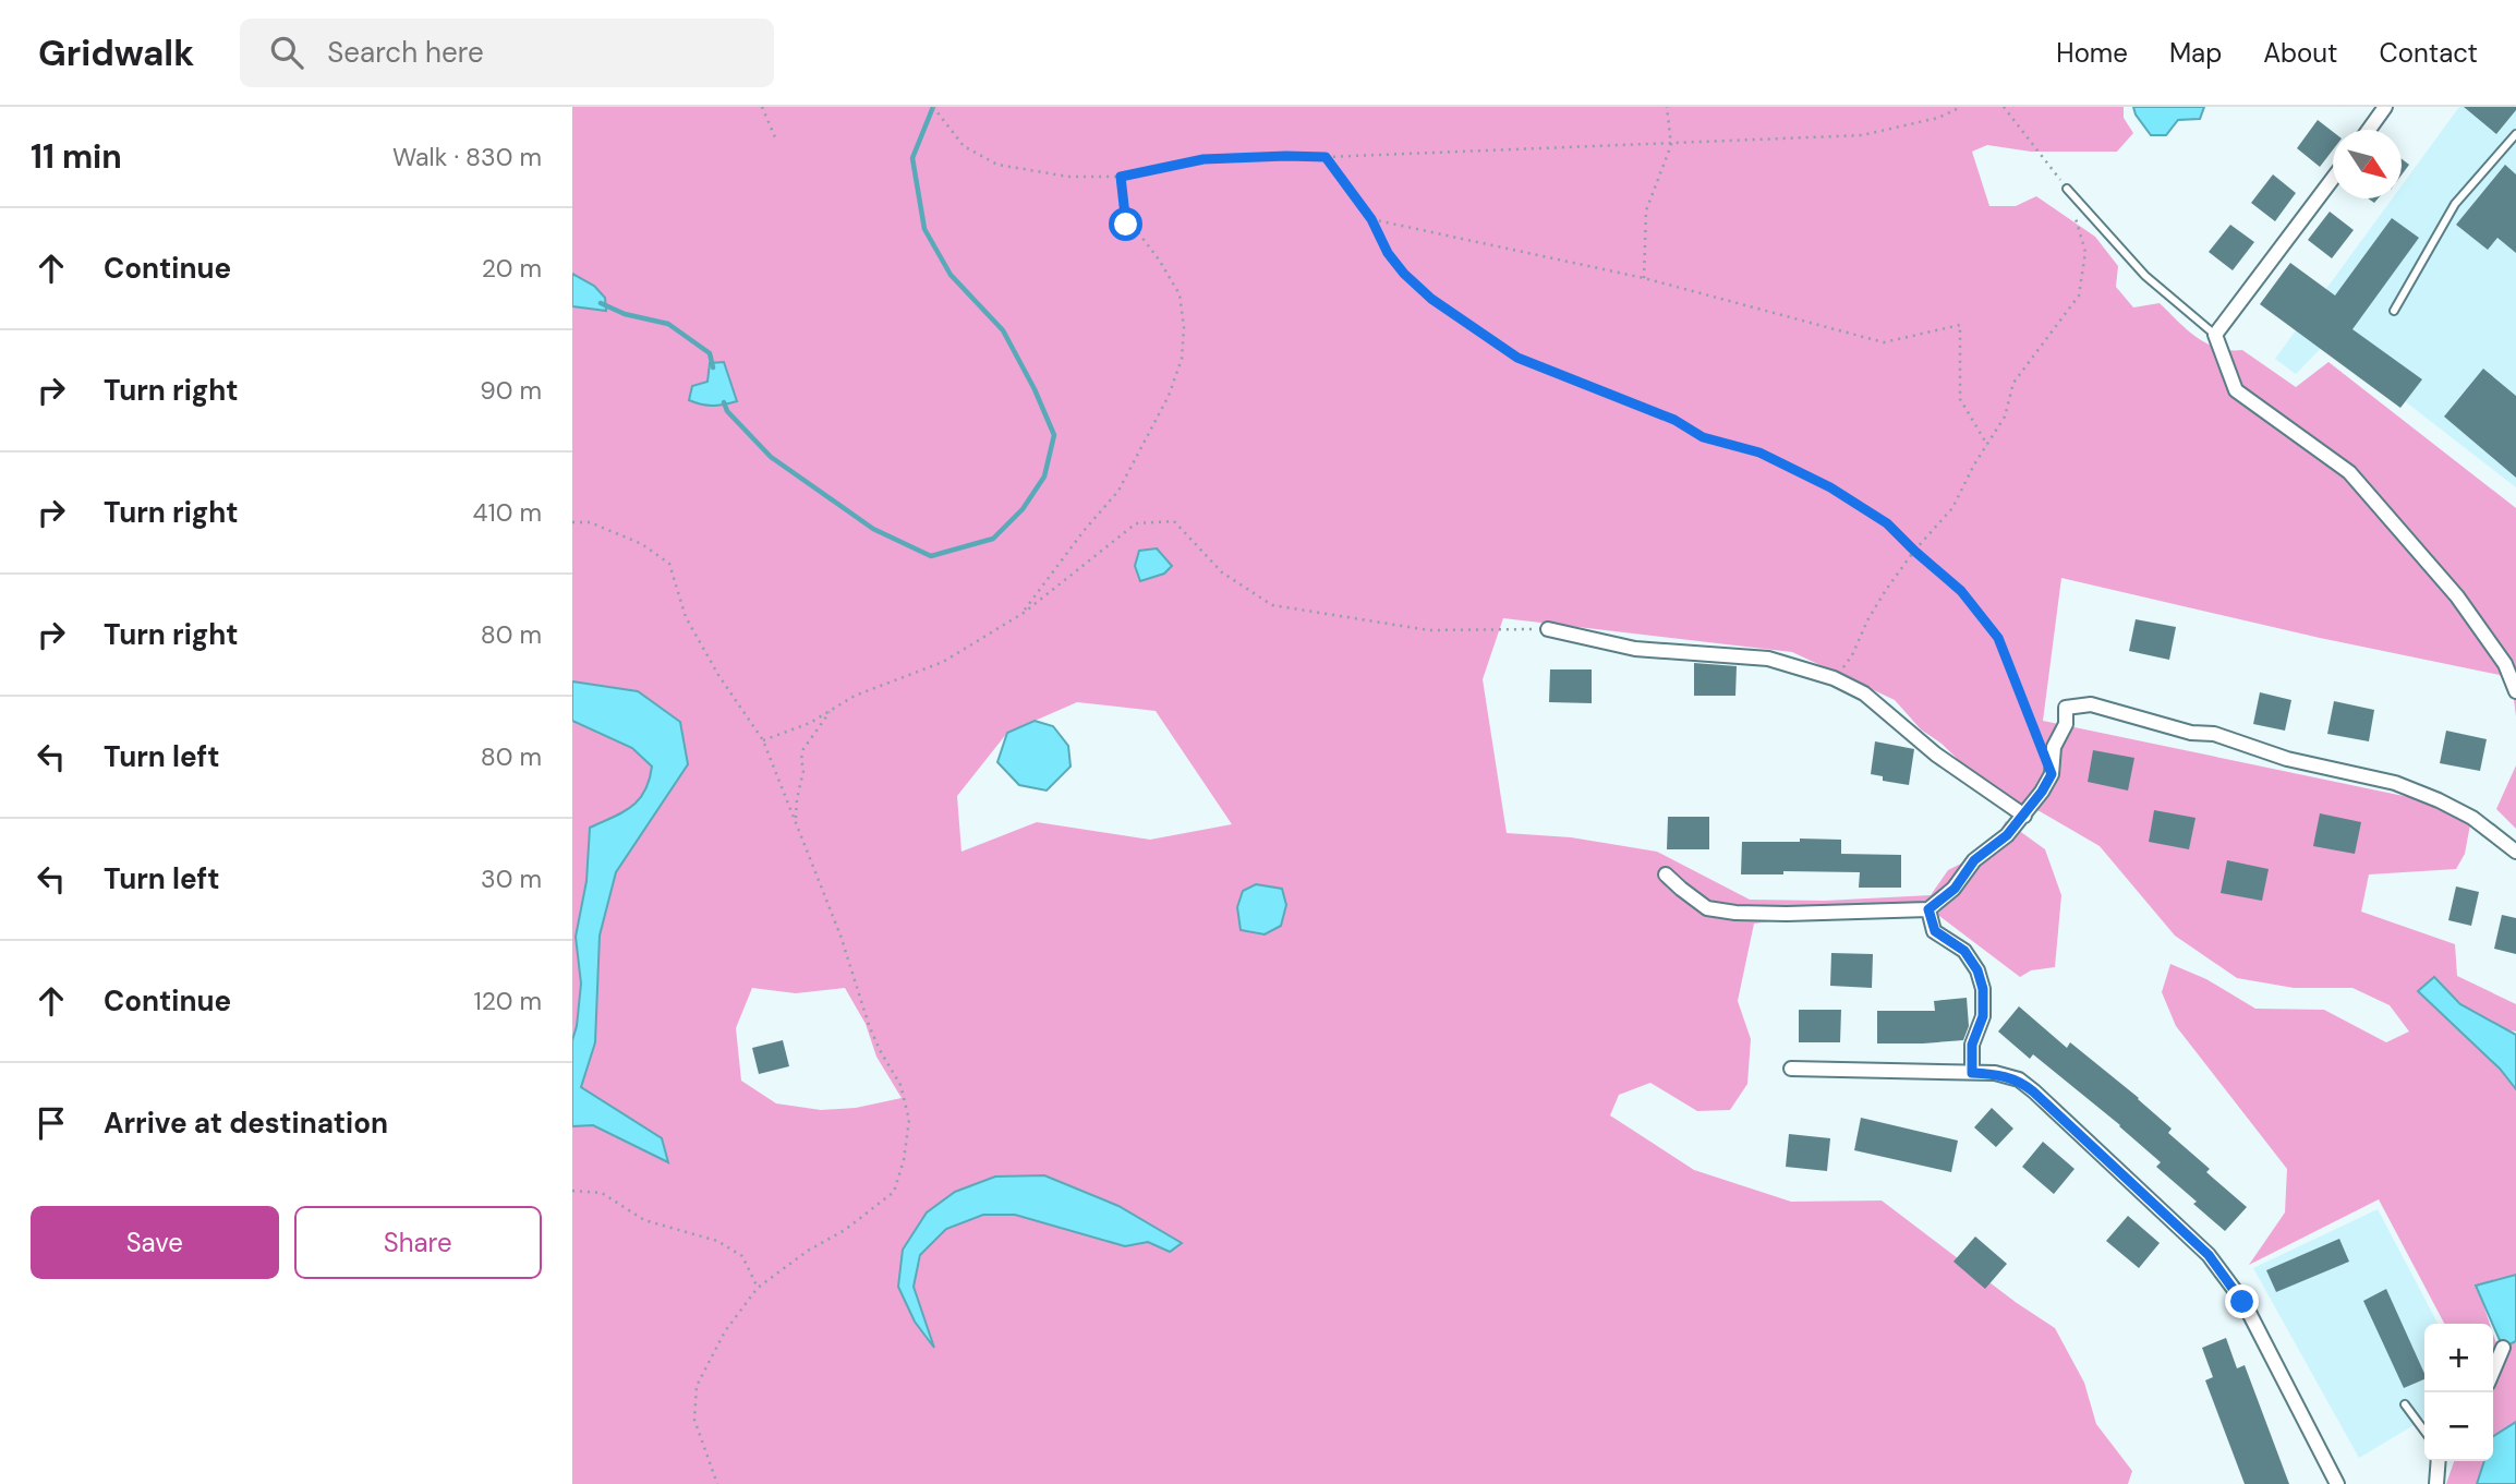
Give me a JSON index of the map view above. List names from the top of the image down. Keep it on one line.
{"north":"bottom right","page":{"header":"Gridwalk","search":"Search here","nav":["Home","Map","About","Contact"],"heading":["11 min","Walk · 830 m"],"list":[["Continue","20 m"],["Turn right","90 m"],["Turn right","410 m"],["Turn right","80 m"],["Turn left","80 m"],["Turn left","30 m"],["Continue","120 m"],"Arrive at destination"],"buttons":["Save","Share"],"map_buttons":["+","−"]}}
